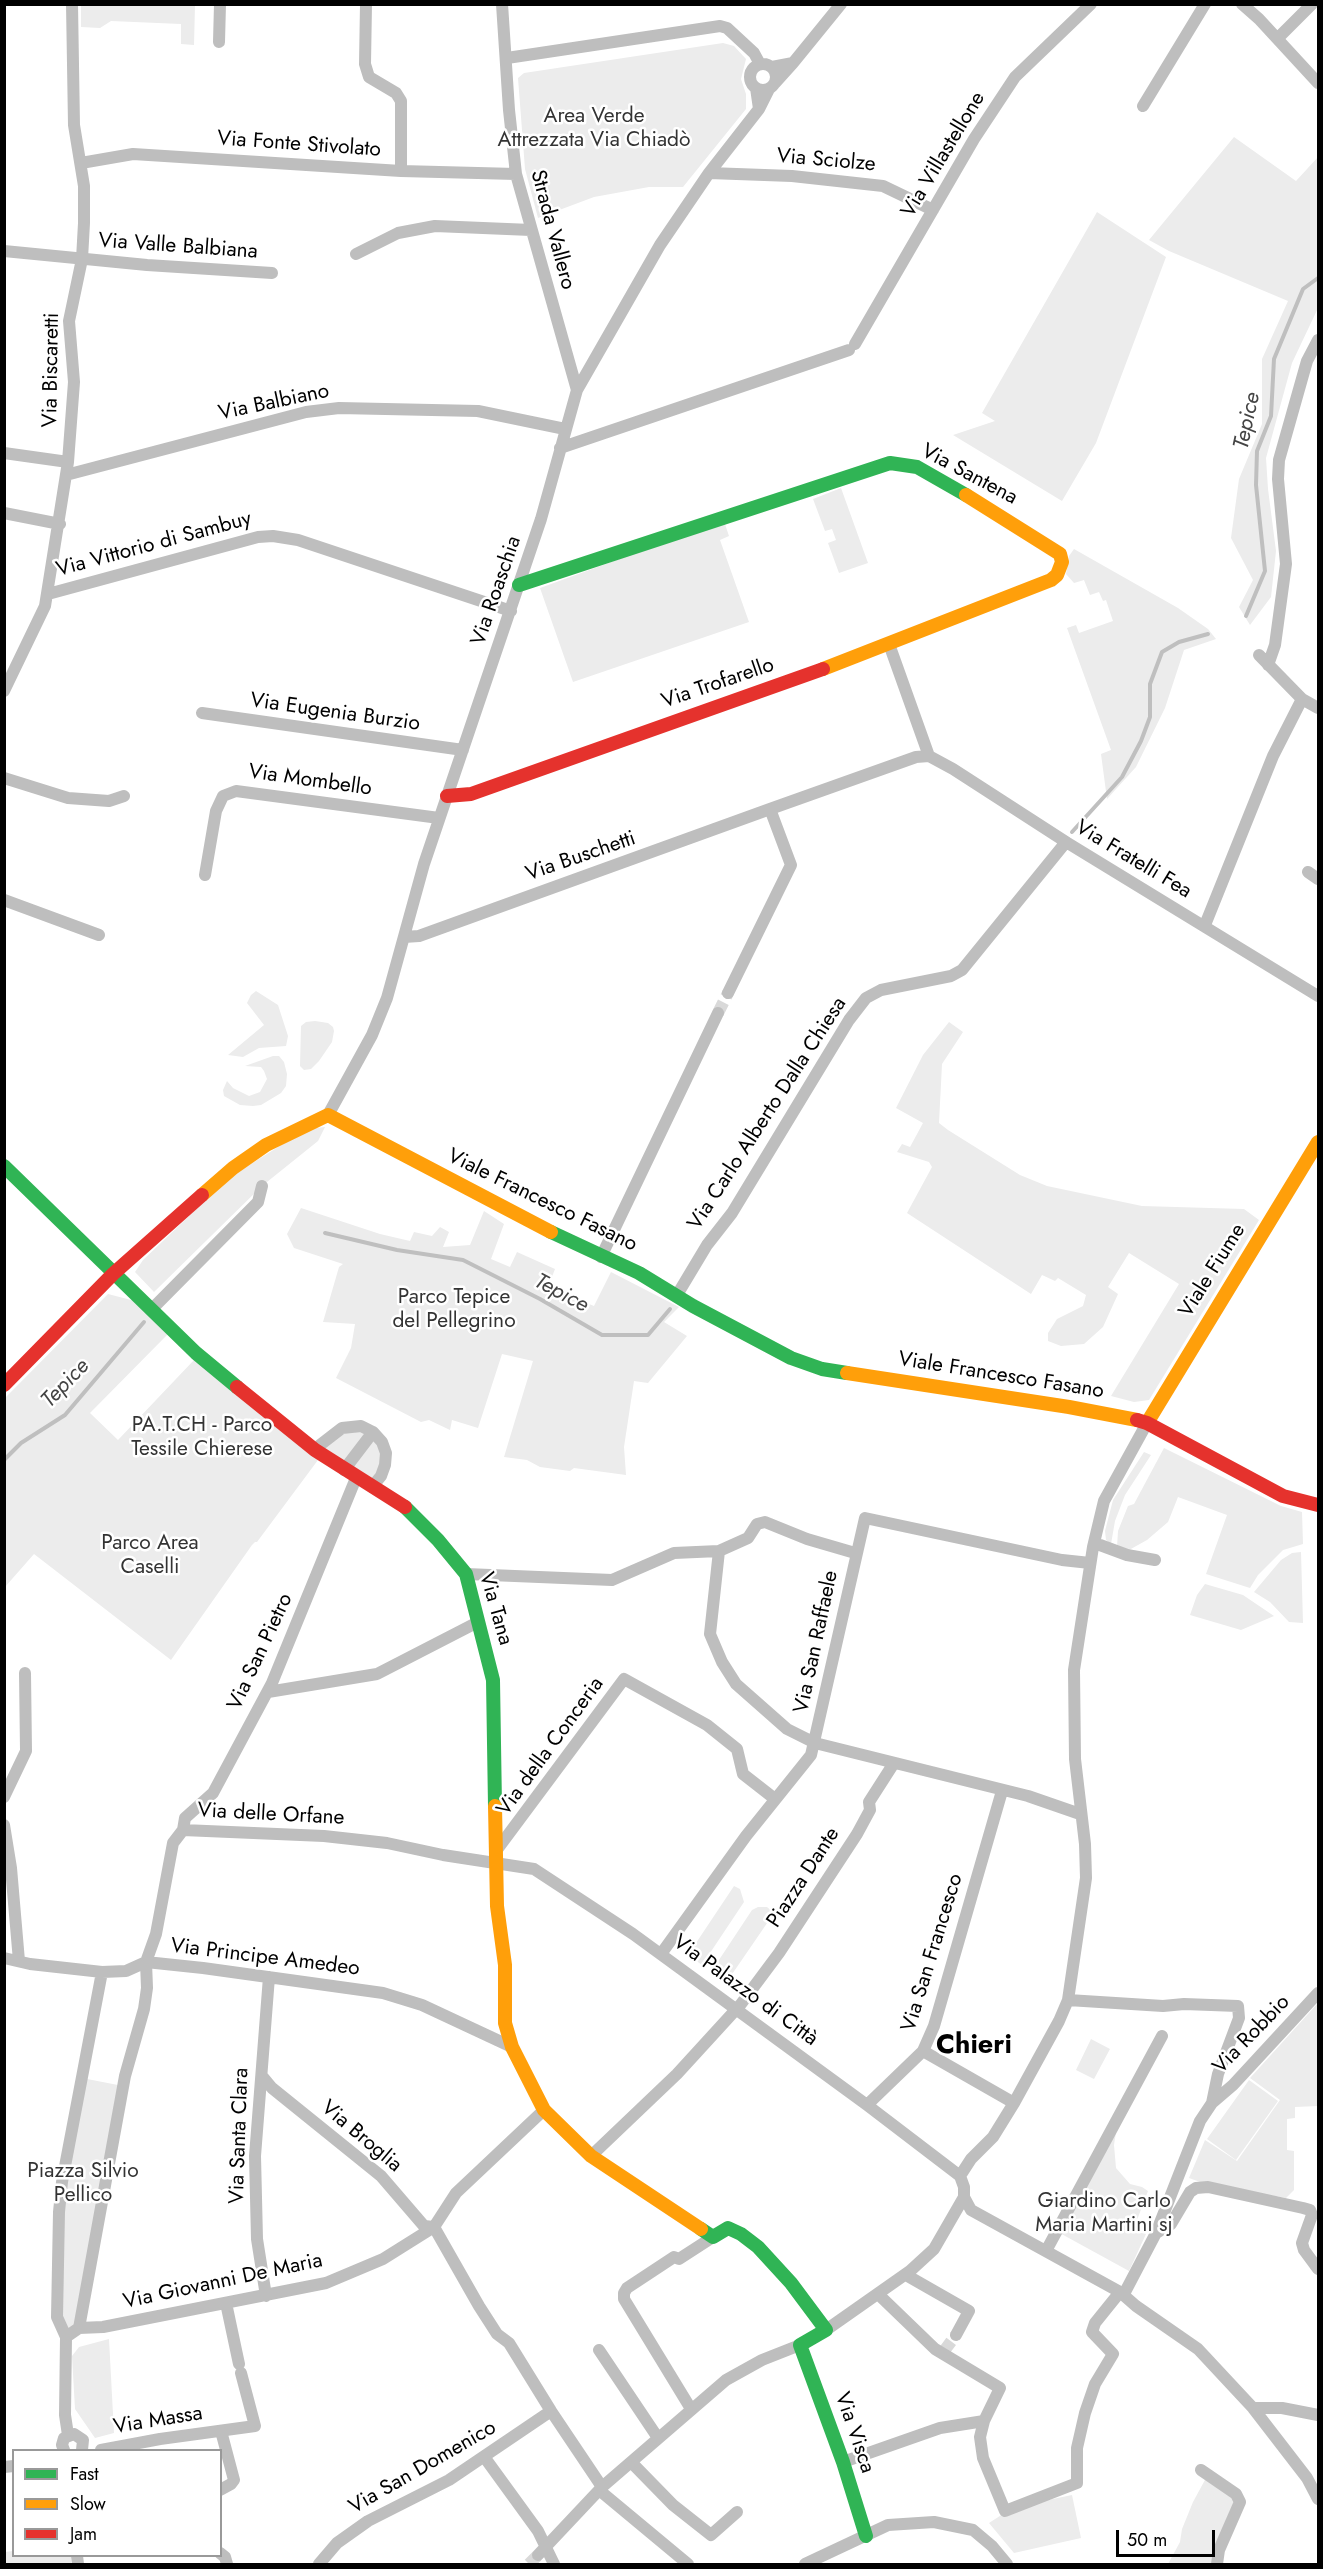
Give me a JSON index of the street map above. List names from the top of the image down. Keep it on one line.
{"streets":{"street":["Via Fonte Stivolato","Via Villastellone","Via Sciolze","Strada Vallero","Via Valle Balbiana","Via Biscaretti","Via Balbiano","Via Santena","Via Vittorio di Sambuy","Via Roaschia","Via Trofarello","Via Eugenia Burzio","Via Mombello","Via Buschetti","Via Fratelli Fea","Via Carlo Alberto Dalla Chiesa","Viale Francesco Fasano","Viale Fiume","Via Tana","Via San Raffaele","Via San Pietro","Via della Conceria","Via delle Orfane","Piazza Dante","Via San Francesco","Via Principe Amedeo","Via Palazzo di Città","Via Robbio","Via Santa Clara","Via Broglia","Via Giovanni De Maria","Via Massa","Via Visca","Via San Domenico"]},"crossings":[["Via Fonte Stivolato","Strada Vallero"],["Via Fonte Stivolato","Via Biscaretti"],["Via Villastellone","Via Sciolze"],["Via Villastellone","Via Roaschia"],["Via Sciolze","Via Roaschia"],["Strada Vallero","Via Roaschia"],["Via Valle Balbiana","Via Biscaretti"],["Via Biscaretti","Via Balbiano"],["Via Biscaretti","Via Vittorio di Sambuy"],["Via Balbiano","Via Roaschia"],["Via Santena","Via Roaschia"],["Via Santena","Via Trofarello"],["Via Vittorio di Sambuy","Via Roaschia"],["Via Roaschia","Via Trofarello"],["Via Roaschia","Via Eugenia Burzio"],["Via Roaschia","Via Mombello"],["Via Roaschia","Via Buschetti"],["Via Roaschia","Viale Francesco Fasano"],["Via Buschetti","Via Fratelli Fea"],["Via Fratelli Fea","Via Carlo Alberto Dalla Chiesa"],["Via Carlo Alberto Dalla Chiesa","Viale Francesco Fasano"],["Viale Francesco Fasano","Viale Fiume"],["Via Tana","Via San Pietro"],["Via Tana","Via della Conceria"],["Via Tana","Via delle Orfane"],["Via Tana","Piazza Dante"],["Via Tana","Via Principe Amedeo"],["Via Tana","Via Palazzo di Città"],["Via San Raffaele","Via della Conceria"],["Via San Raffaele","Via Palazzo di Città"],["Via San Pietro","Via delle Orfane"],["Via della Conceria","Via delle Orfane"],["Via della Conceria","Via Palazzo di Città"],["Via delle Orfane","Via Principe Amedeo"],["Via delle Orfane","Via Palazzo di Città"],["Piazza Dante","Via Palazzo di Città"],["Via San Francesco","Via Palazzo di Città"],["Via Principe Amedeo","Via Santa Clara"],["Via Santa Clara","Via Broglia"],["Via Santa Clara","Via Giovanni De Maria"],["Via Broglia","Via Giovanni De Maria"],["Via Giovanni De Maria","Via Massa"]],"districts":["Chieri"],"water":["Tepice"],"parks":["Area Verde Attrezzata Via Chiadò","Parco Tepice del Pellegrino","PA.T.CH - Parco Tessile Chierese","Parco Area Caselli","Piazza Silvio Pellico","Giardino Carlo Maria Martini sj"],"legend":["Fast","Slow","Jam"],"scale_bar":"50 m"}
